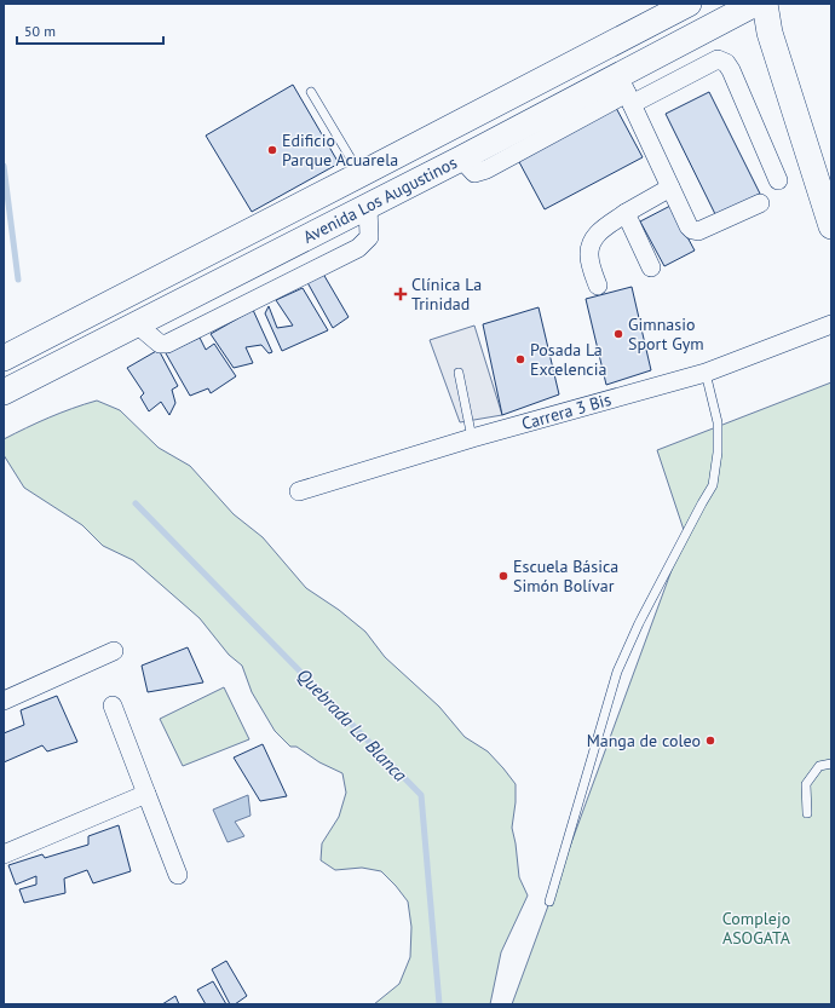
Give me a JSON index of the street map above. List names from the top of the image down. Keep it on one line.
{"streets":{"main road":["Avenida Los Augustinos"],"street":["Carrera 3 Bis"]},"water":["Quebrada La Blanca"],"parks":["Complejo ASOGATA"],"places":{"other":["Edificio Parque Acuarela","Gimnasio Sport Gym","Posada La Excelencia","Escuela Básica Simón Bolívar","Manga de coleo"],"health":["Clínica La Trinidad"]},"scale_bar":"50 m"}
